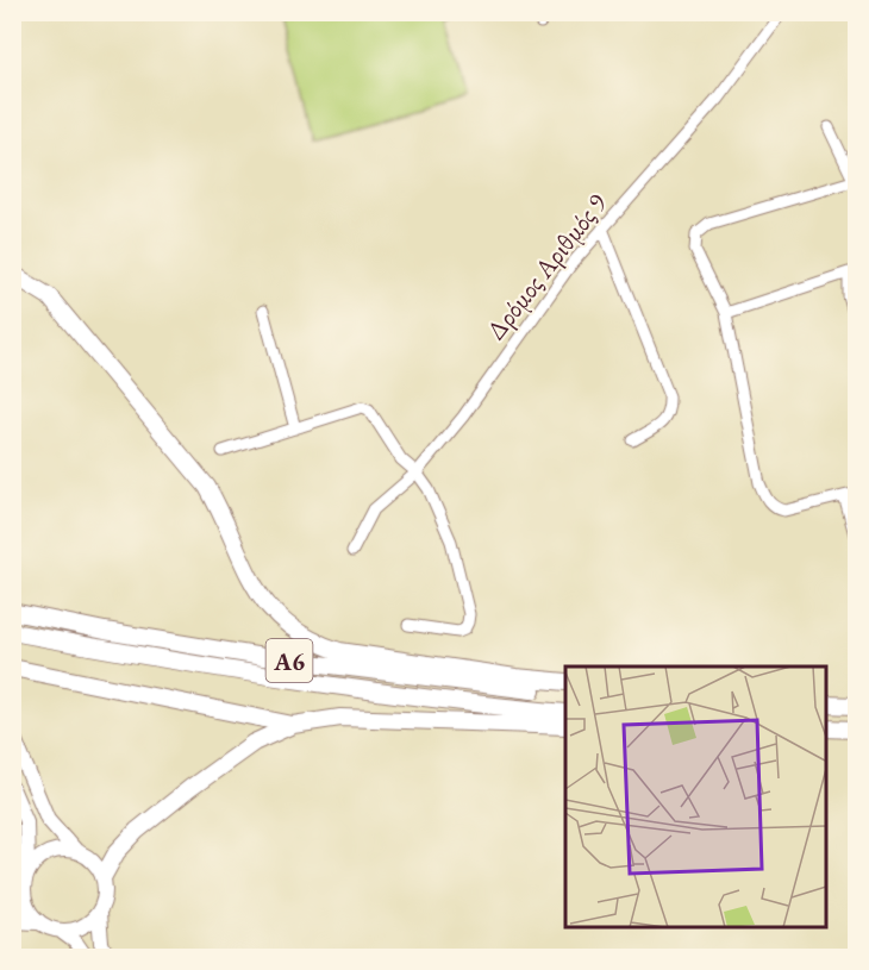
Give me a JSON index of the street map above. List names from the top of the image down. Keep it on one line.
{"streets":{"highway":["A6"],"street":["Δρόμος Αριθμός 9"]}}
